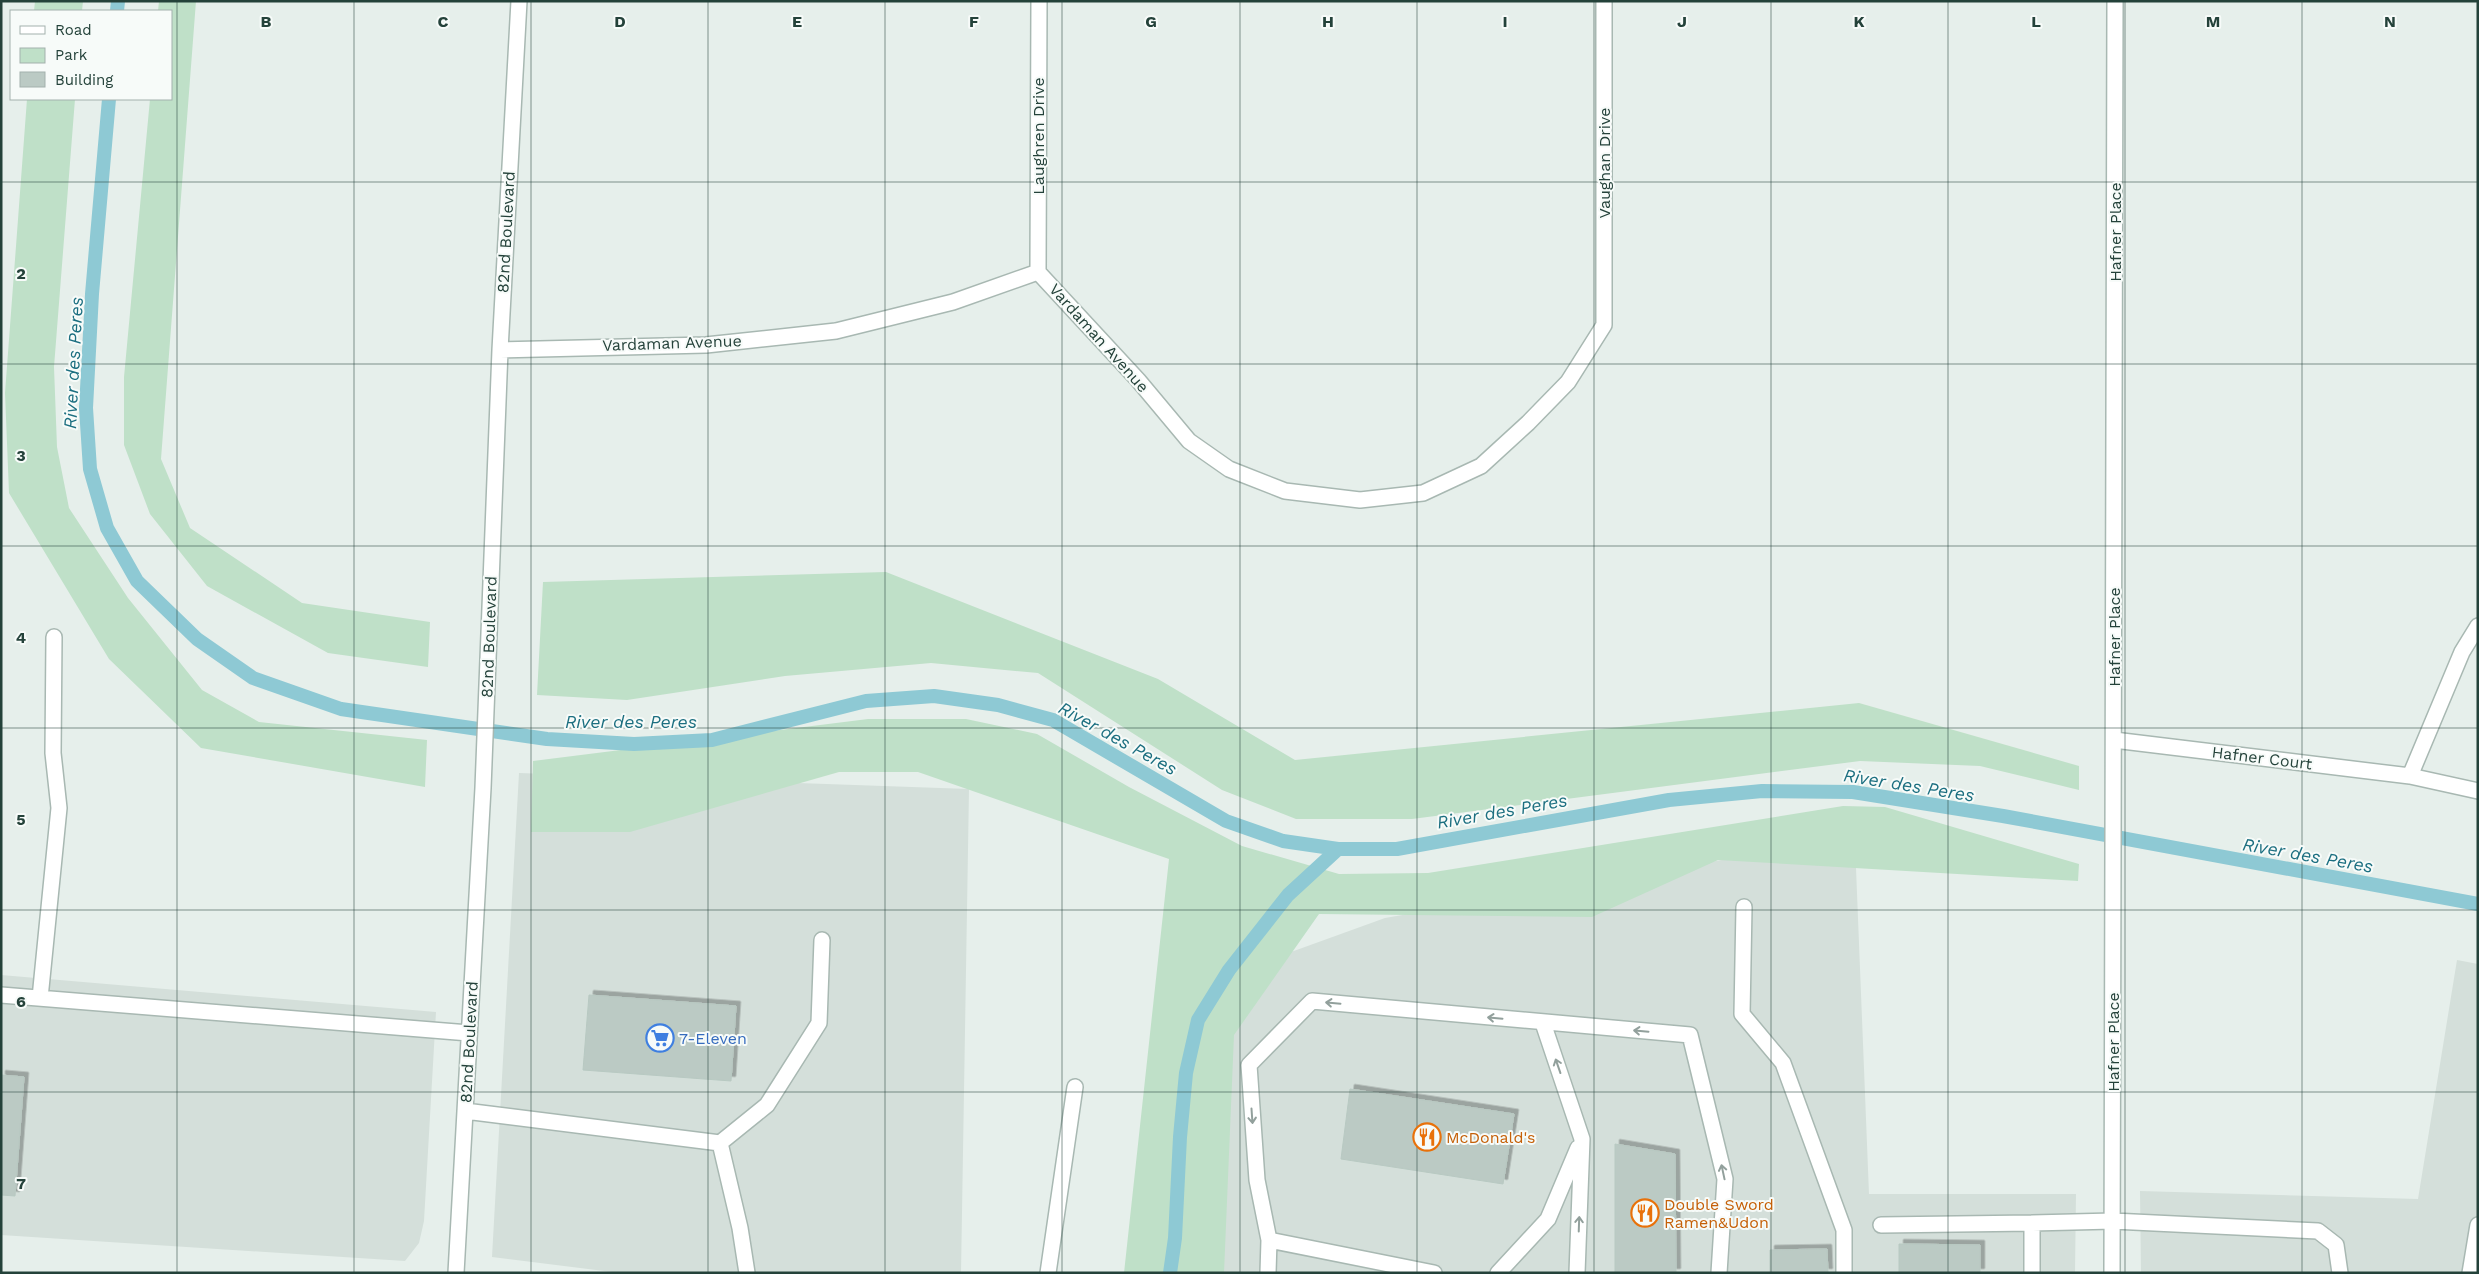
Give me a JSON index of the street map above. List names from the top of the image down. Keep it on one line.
{"streets":{"street":["Laughren Drive","Vaughan Drive","82nd Boulevard","Hafner Place","Vardaman Avenue","Hafner Court"]},"crossings":[["Laughren Drive","Vardaman Avenue"],["Vaughan Drive","Vardaman Avenue"],["82nd Boulevard","Vardaman Avenue"],["Hafner Place","Hafner Court"]],"water":["River des Peres"],"places":{"supermarket":["7-Eleven"],"restaurant":["McDonald's","Double Sword Ramen&Udon"]},"legend":["Road","Park","Building"],"grid":{"columns":["B","C","D","E","F","G","H","I","J","K","L","M","N"],"rows":["2","3","4","5","6","7"]}}
